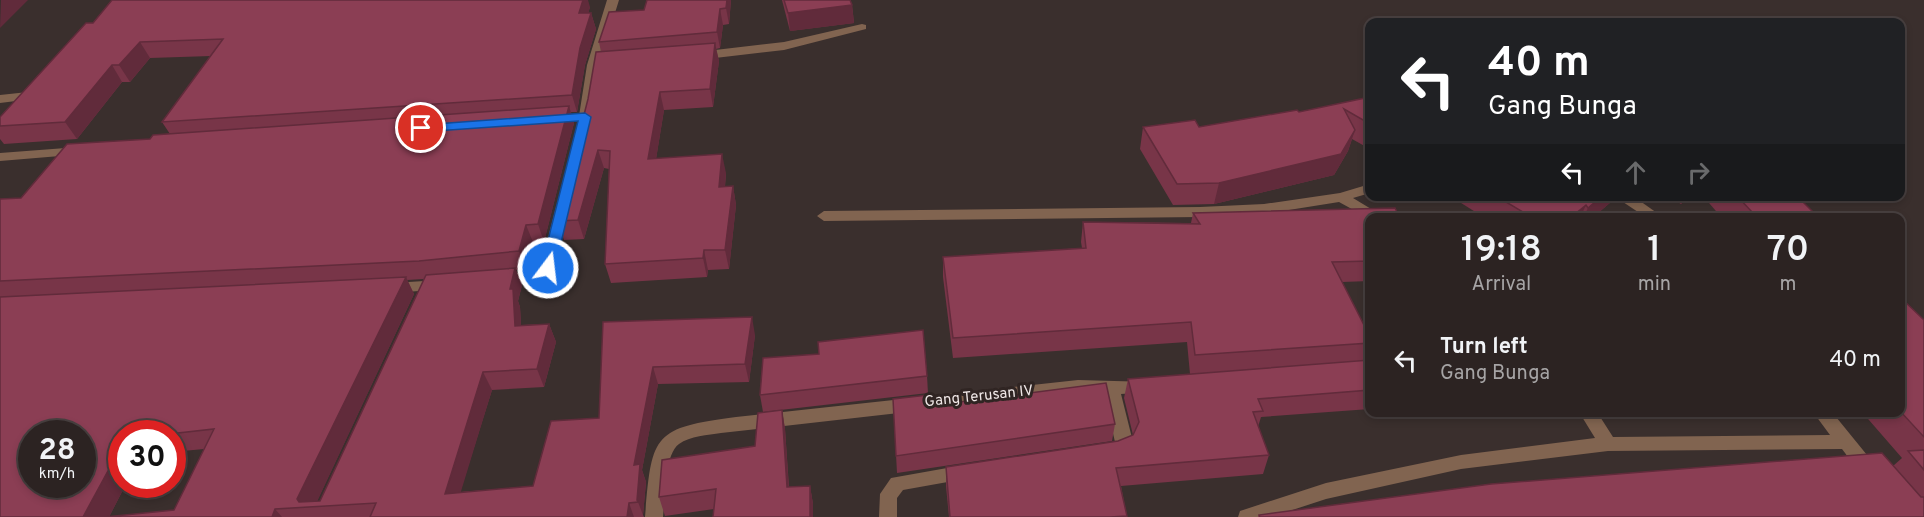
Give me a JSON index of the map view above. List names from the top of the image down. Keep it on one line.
{"streets":{"street":["Gang Terusan IV"]},"page":{"turn":["40 m","Gang Bunga"],"eta":["19:18","Arrival","1","min","70","m"],"list":[{"name":"Turn left","note":"Gang Bunga","value":"40 m"}],"speed":"28 km/h","limit":"30"}}
